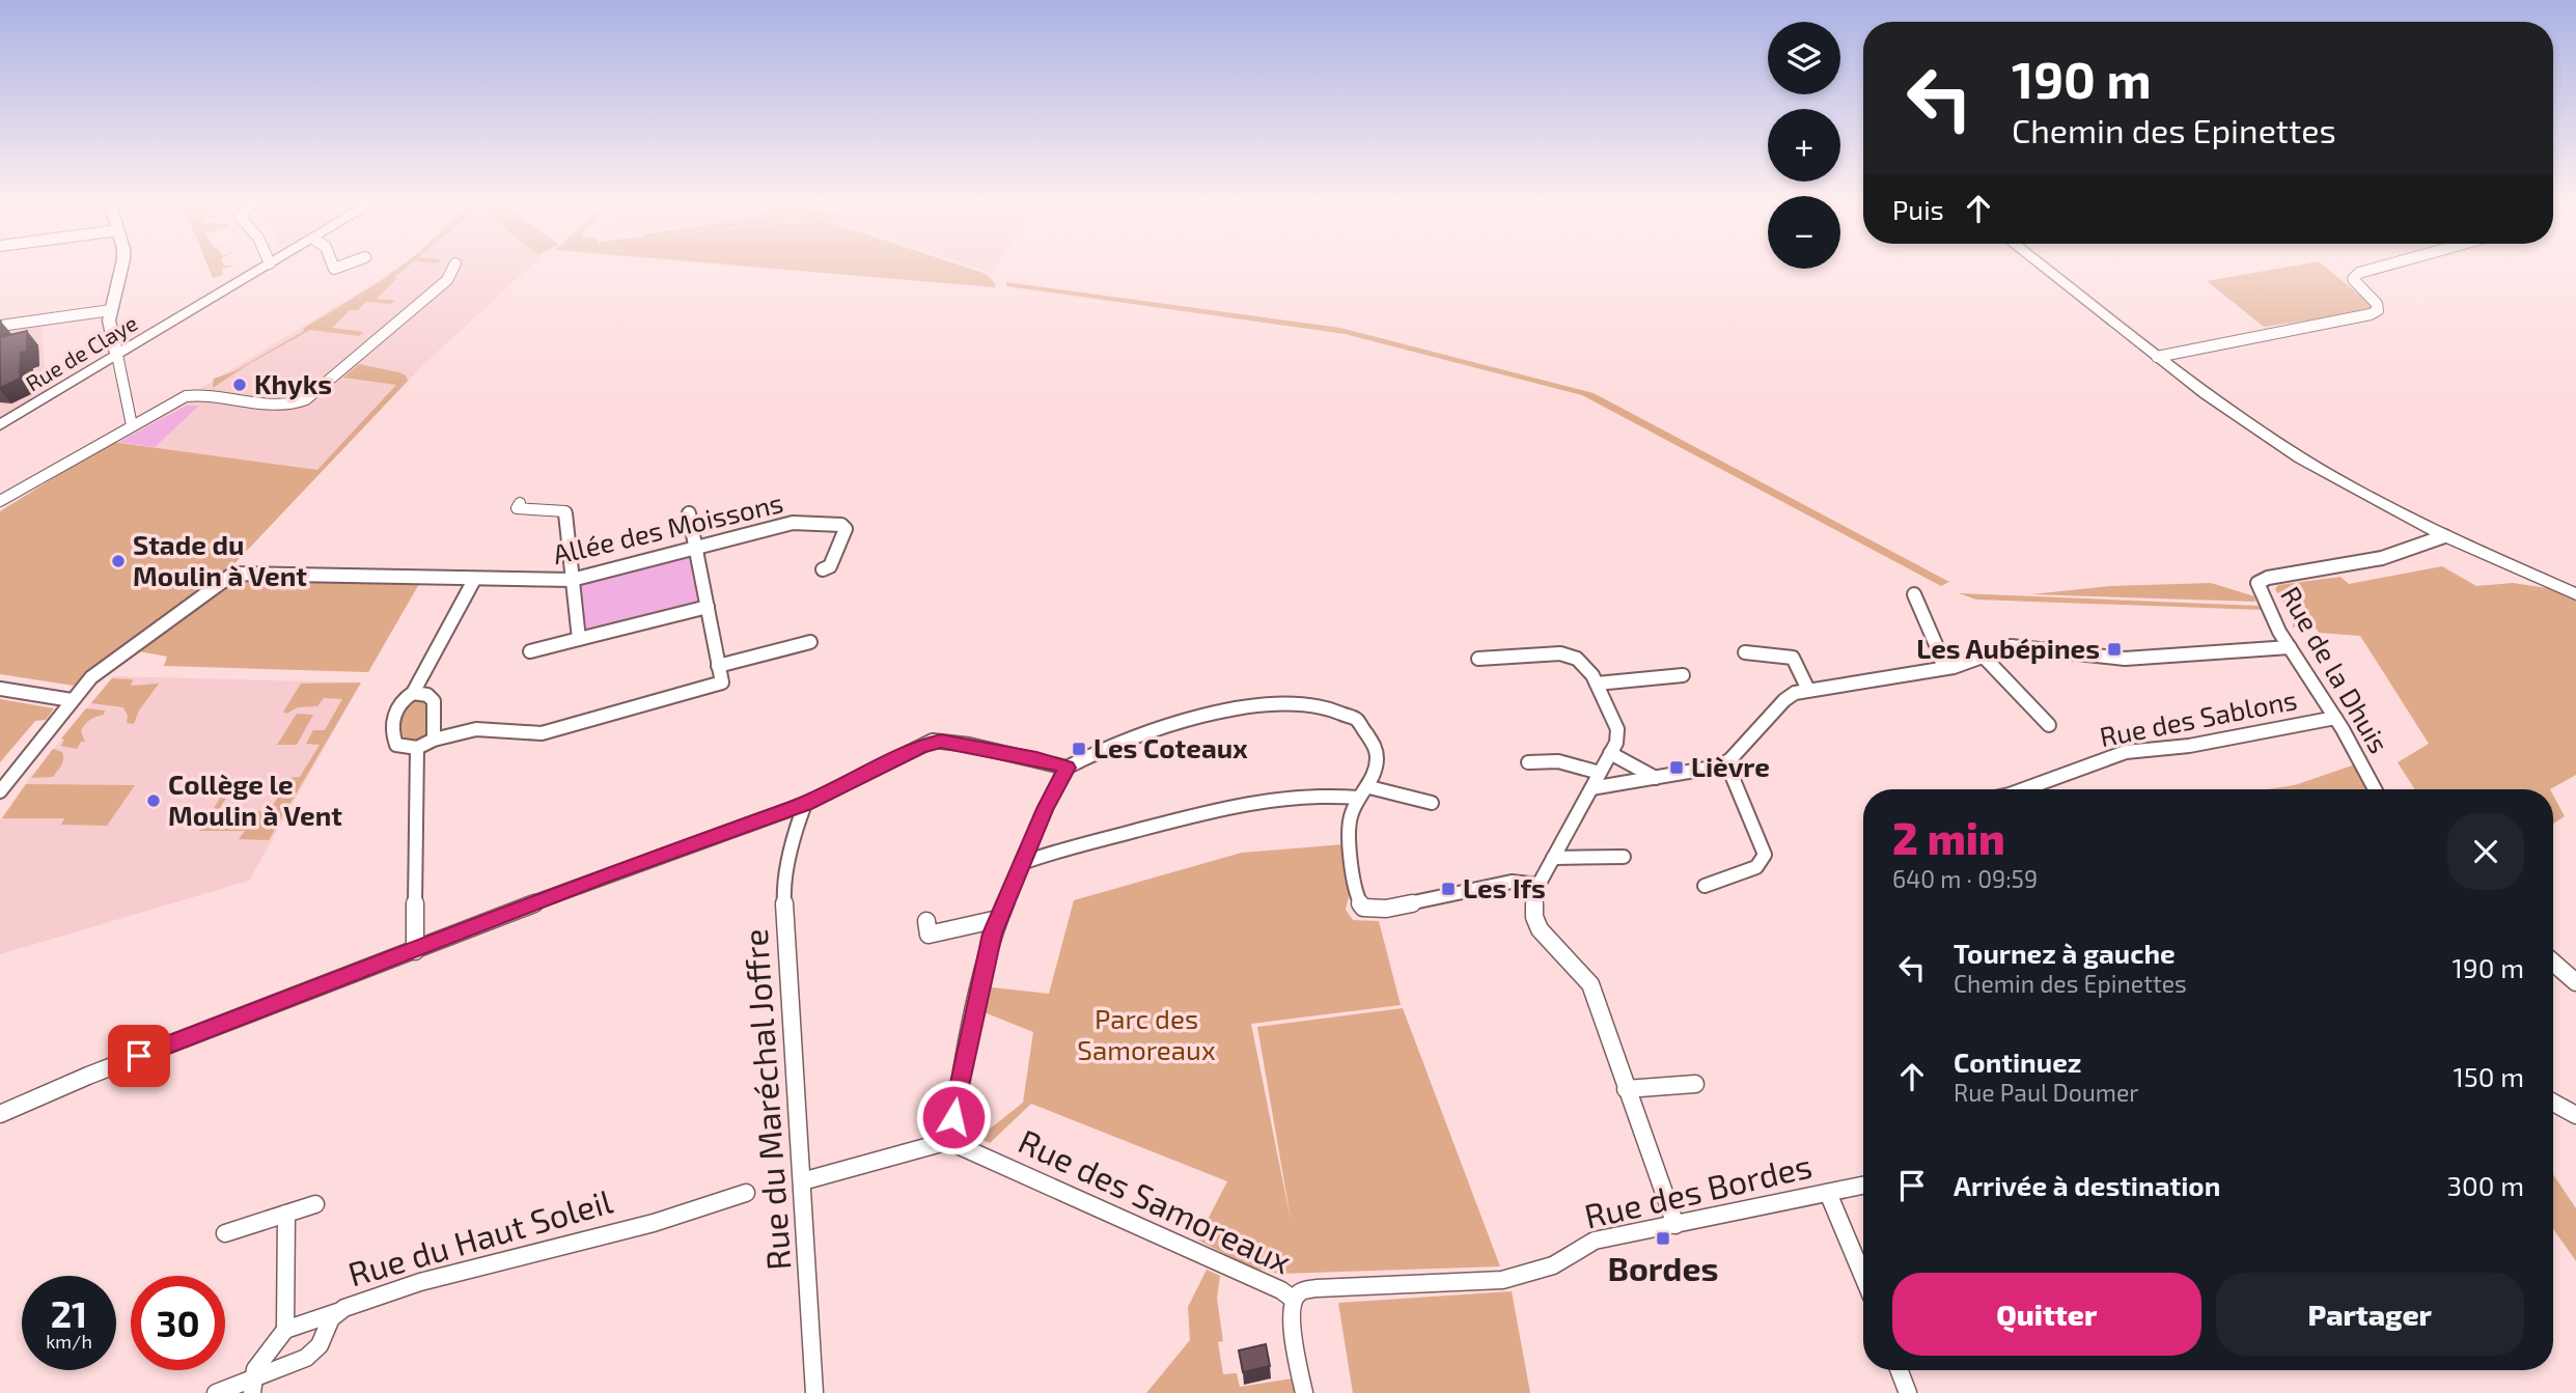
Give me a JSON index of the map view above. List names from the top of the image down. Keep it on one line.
{"streets":{"street":["Rue de Claye","Allée des Moissons","Rue de la Dhuis","Rue des Sablons","Rue du Maréchal Joffre","Rue des Bordes","Rue des Samoreaux","Rue du Haut Soleil"]},"crossings":[["Rue de la Dhuis","Rue des Sablons"],["Rue des Bordes","Rue des Samoreaux"]],"parks":["Parc des Samoreaux"],"places":{"other":["Khyks","Stade du Moulin à Vent","Collège le Moulin à Vent"],"transit":["Les Aubépines","Les Coteaux","Lièvre","Les Ifs","Bordes"]},"page":{"map_buttons":["+","−"],"turn":["190 m","Chemin des Epinettes"],"then":"Puis","heading":["2 min","640 m · 09:59"],"list":[{"name":"Tournez à gauche","note":"Chemin des Epinettes","value":"190 m"},{"name":"Continuez","note":"Rue Paul Doumer","value":"150 m"},{"name":"Arrivée à destination","value":"300 m"}],"buttons":["Quitter","Partager"],"speed":"21 km/h","limit":"30"}}
